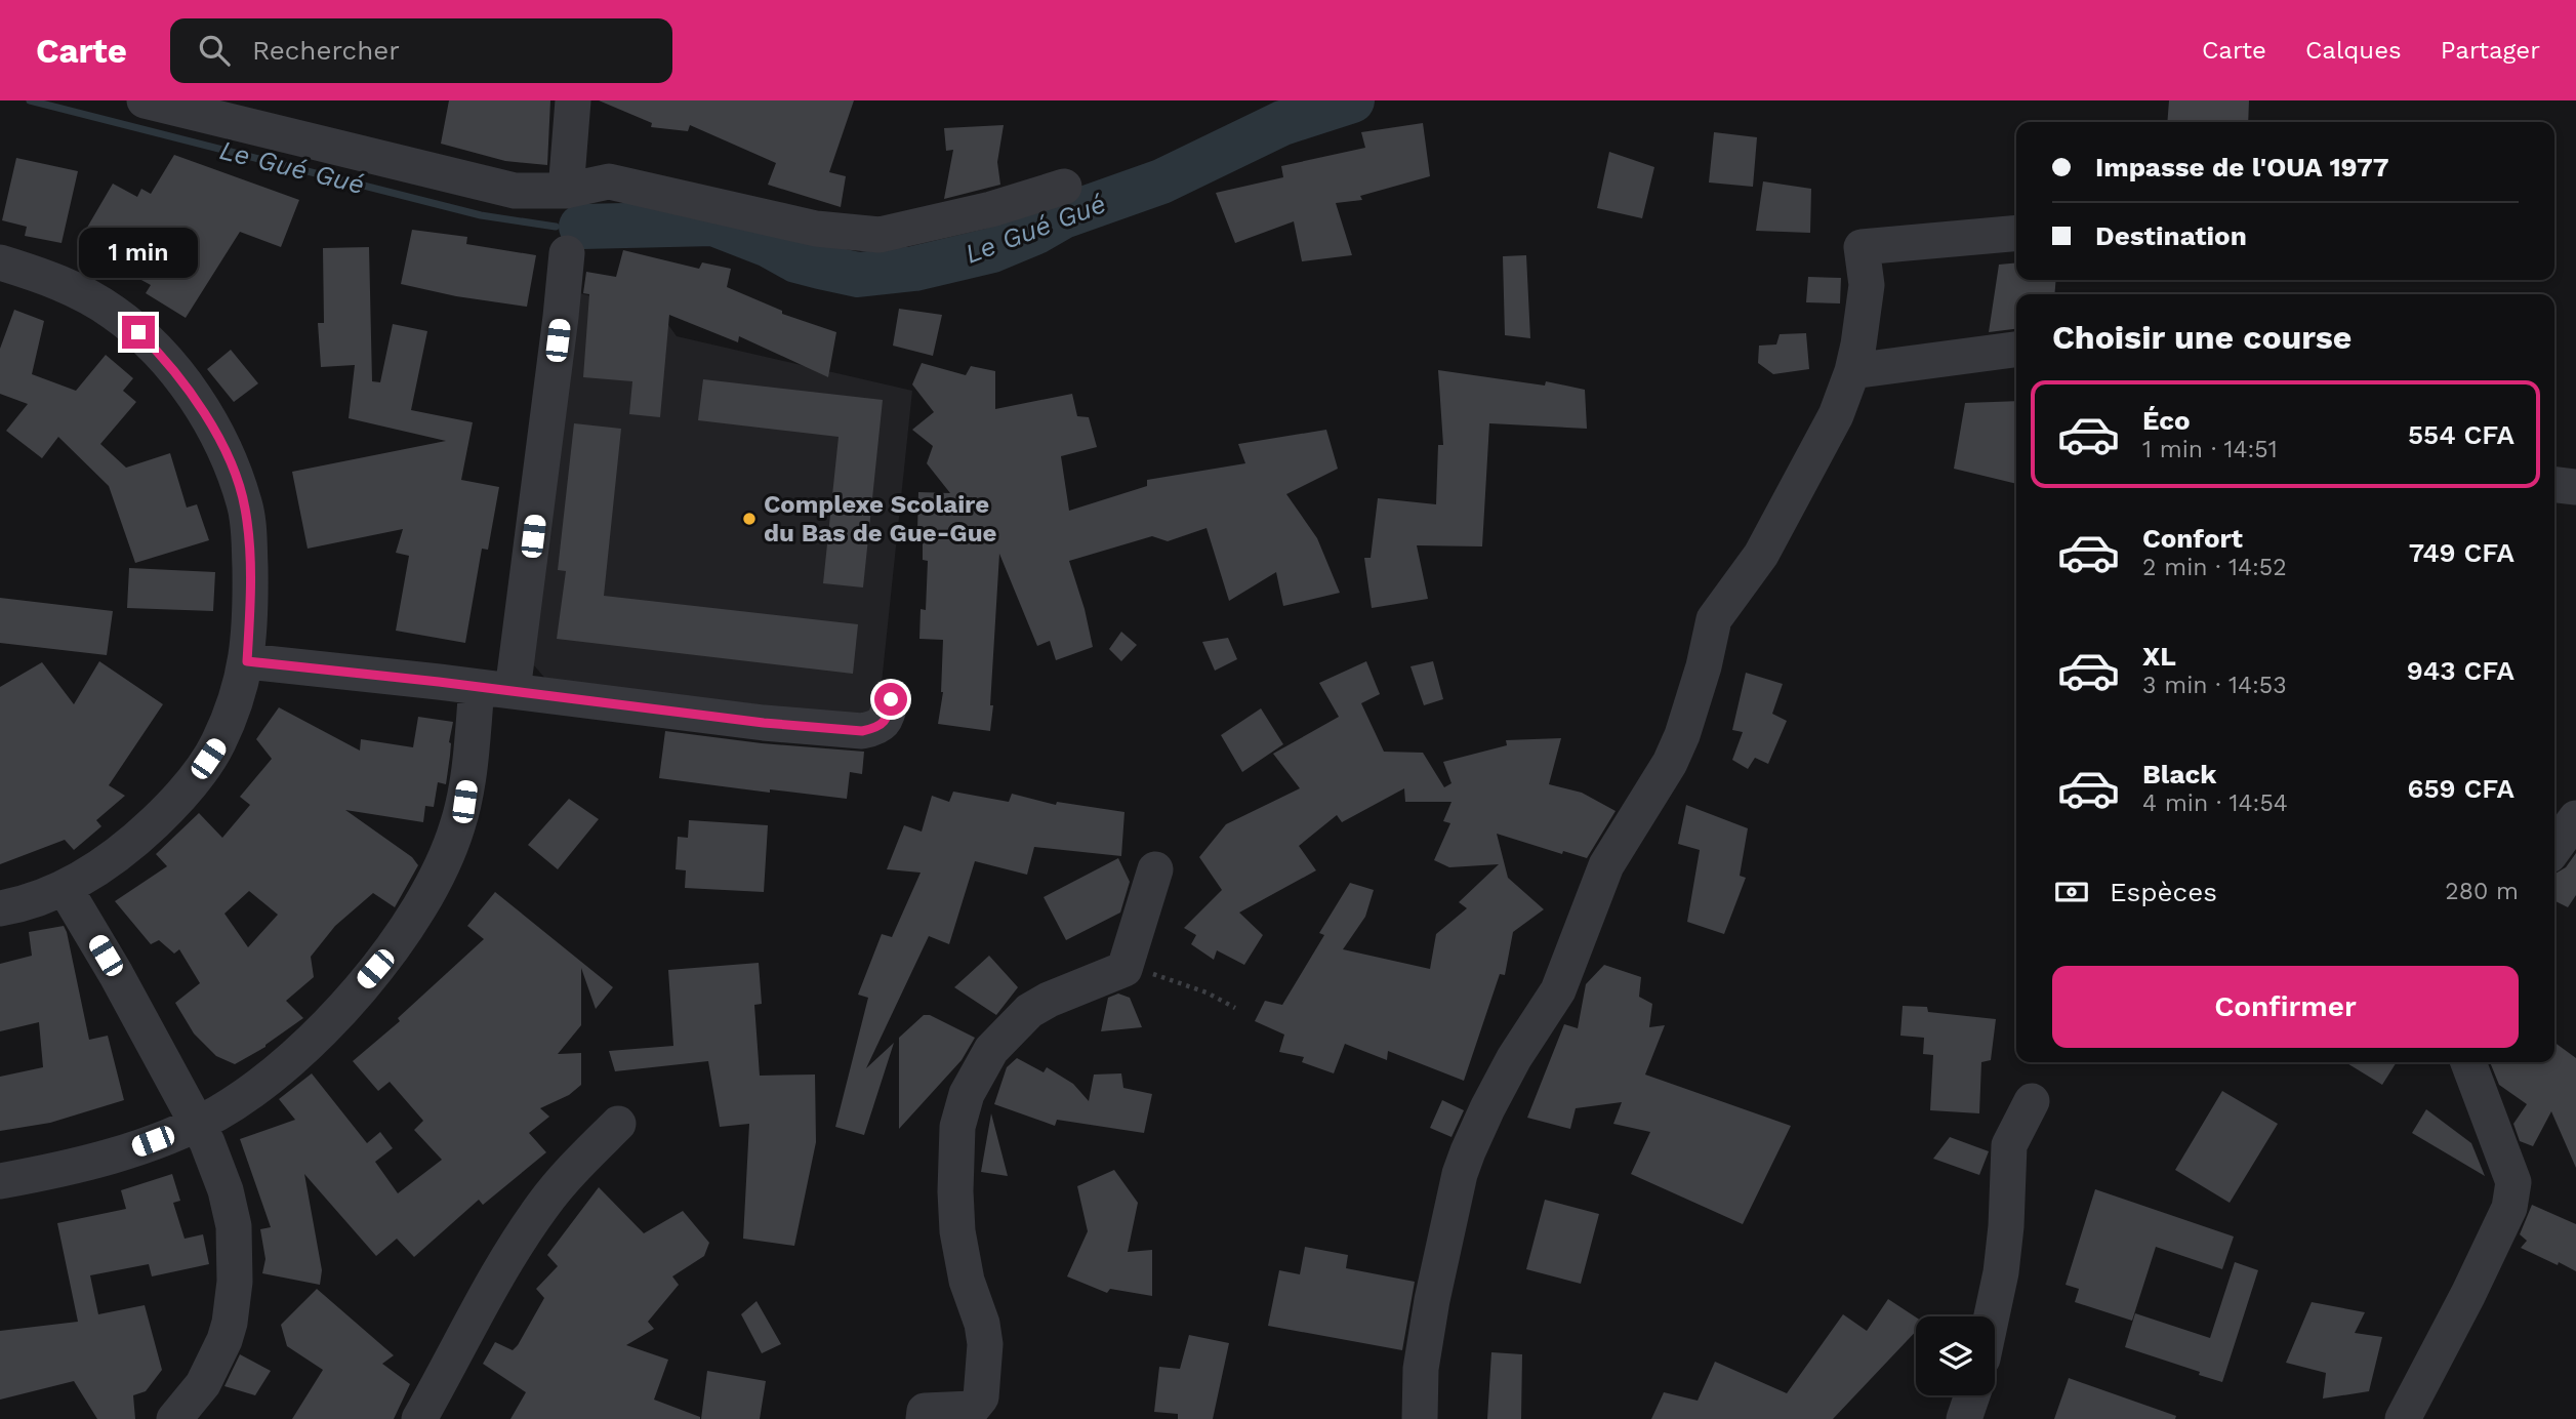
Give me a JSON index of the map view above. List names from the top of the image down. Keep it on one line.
{"water":["Le Gué Gué"],"places":["Complexe Scolaire du Bas de Gue-Gue"],"page":{"header":"Carte","search":"Rechercher","nav":["Carte","Calques","Partager"],"banner":["Impasse de l'OUA 1977","Destination"],"bubble":"1 min","heading":"Choisir une course","list":[{"name":"Éco","note":"1 min · 14:51","value":"554 CFA"},{"name":"Confort","note":"2 min · 14:52","value":"749 CFA"},{"name":"XL","note":"3 min · 14:53","value":"943 CFA"},{"name":"Black","note":"4 min · 14:54","value":"659 CFA"}],"pay":["Espèces","280 m"],"buttons":"Confirmer"}}
